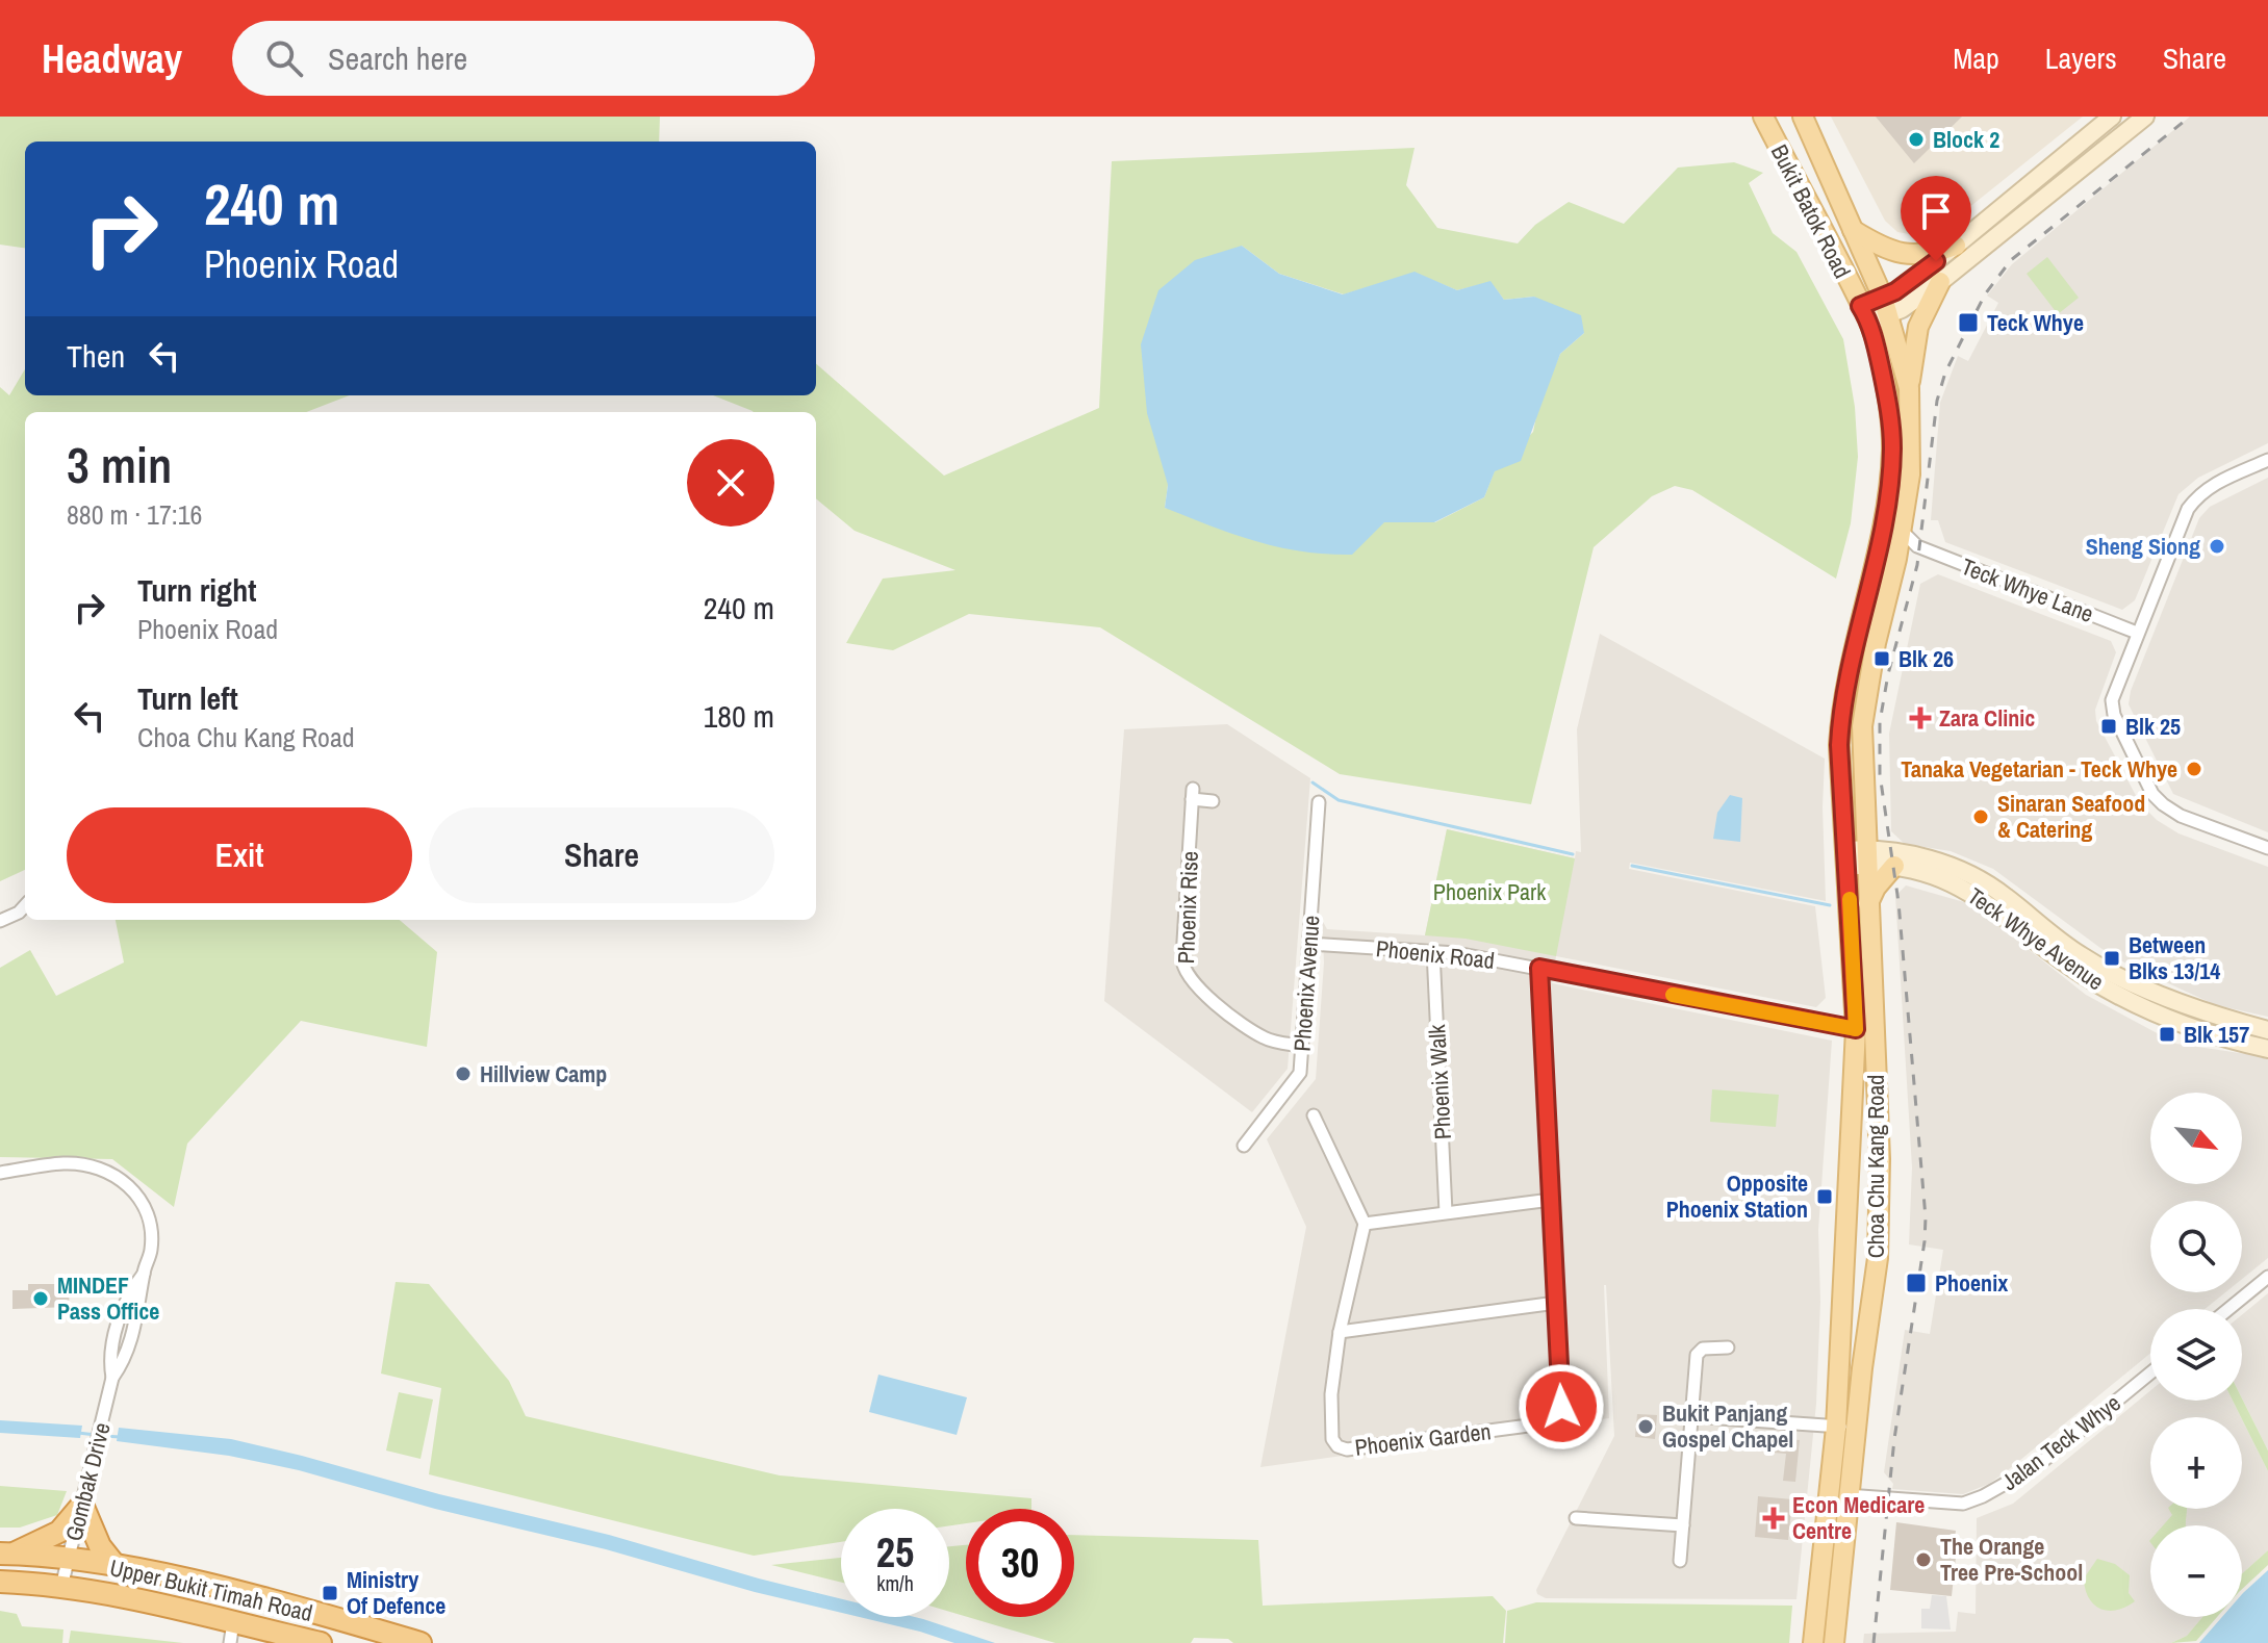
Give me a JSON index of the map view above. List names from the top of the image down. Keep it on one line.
{"streets":{"highway":["Upper Bukit Timah Road"],"main road":["Bukit Batok Road","Teck Whye Avenue","Choa Chu Kang Road"],"street":["Teck Whye Lane","Phoenix Rise","Phoenix Road","Phoenix Avenue","Phoenix Walk","Phoenix Garden","Jalan Teck Whye","Gombak Drive"]},"crossings":[["Bukit Batok Road","Choa Chu Kang Road"],["Teck Whye Lane","Choa Chu Kang Road"],["Phoenix Rise","Phoenix Avenue"],["Teck Whye Avenue","Choa Chu Kang Road"],["Phoenix Road","Phoenix Avenue"],["Phoenix Road","Phoenix Walk"],["Phoenix Road","Choa Chu Kang Road"],["Phoenix Road","Phoenix Garden"],["Choa Chu Kang Road","Jalan Teck Whye"],["Gombak Drive","Upper Bukit Timah Road"]],"parks":["Phoenix Park"],"places":{"other":["Block 2","Sheng Siong","Tanaka Vegetarian - Teck Whye","Sinaran Seafood & Catering","Hillview Camp","MINDEF Pass Office","Bukit Panjang Gospel Chapel","The Orange Tree Pre-School"],"transit":["Teck Whye","Blk 26","Blk 25","Between Blks 13/14","Blk 157","Opposite Phoenix Station","Phoenix","Ministry Of Defence"],"health":["Zara Clinic","Econ Medicare Centre"]},"north":"bottom right","page":{"header":"Headway","search":"Search here","nav":["Map","Layers","Share"],"turn":["240 m","Phoenix Road"],"then":"Then","heading":["3 min","880 m · 17:16"],"list":[{"name":"Turn right","note":"Phoenix Road","value":"240 m"},{"name":"Turn left","note":"Choa Chu Kang Road","value":"180 m"}],"buttons":["Exit","Share"],"map_buttons":["+","−"],"speed":"25 km/h","limit":"30"}}
